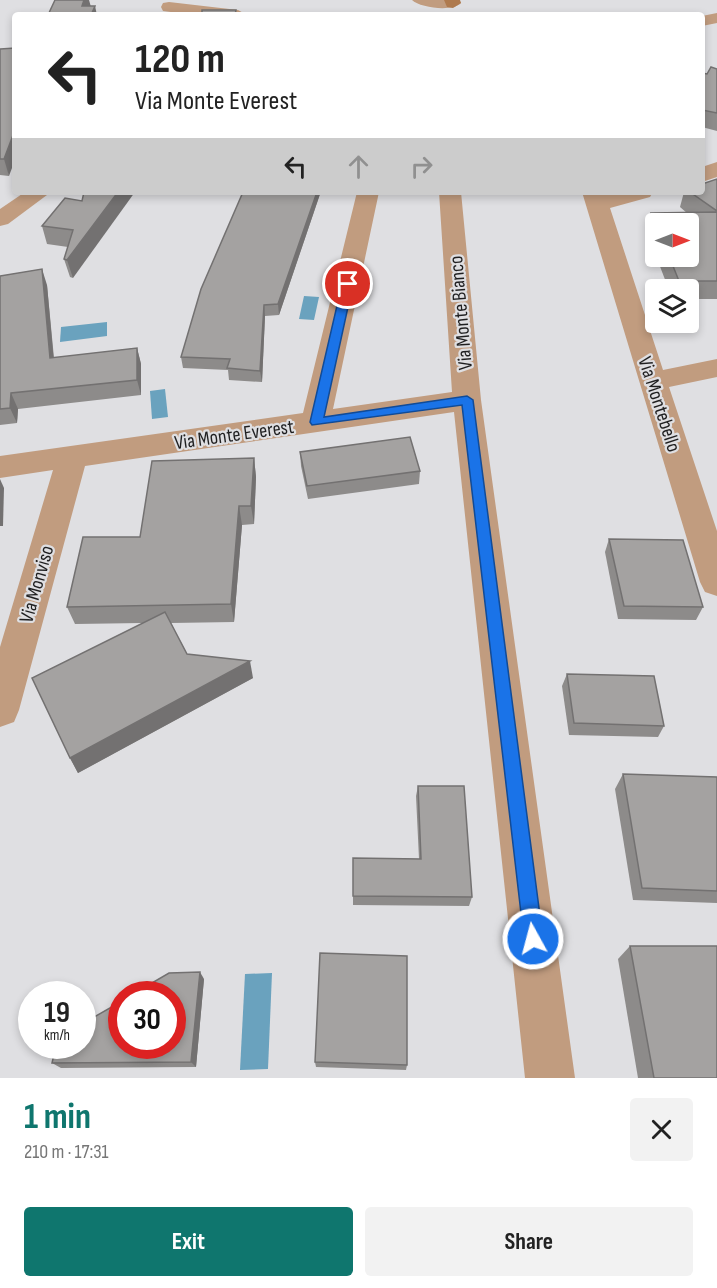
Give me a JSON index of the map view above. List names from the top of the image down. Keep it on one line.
{"streets":{"street":["Via Monte Bianco","Via Montebello","Via Monte Everest","Via Monviso"]},"crossings":[["Via Monte Bianco","Via Monte Everest"],["Via Monte Everest","Via Monviso"]],"north":"right","page":{"turn":["120 m","Via Monte Everest"],"speed":"19 km/h","limit":"30","heading":["1 min","210 m · 17:31"],"buttons":["Exit","Share"]}}
